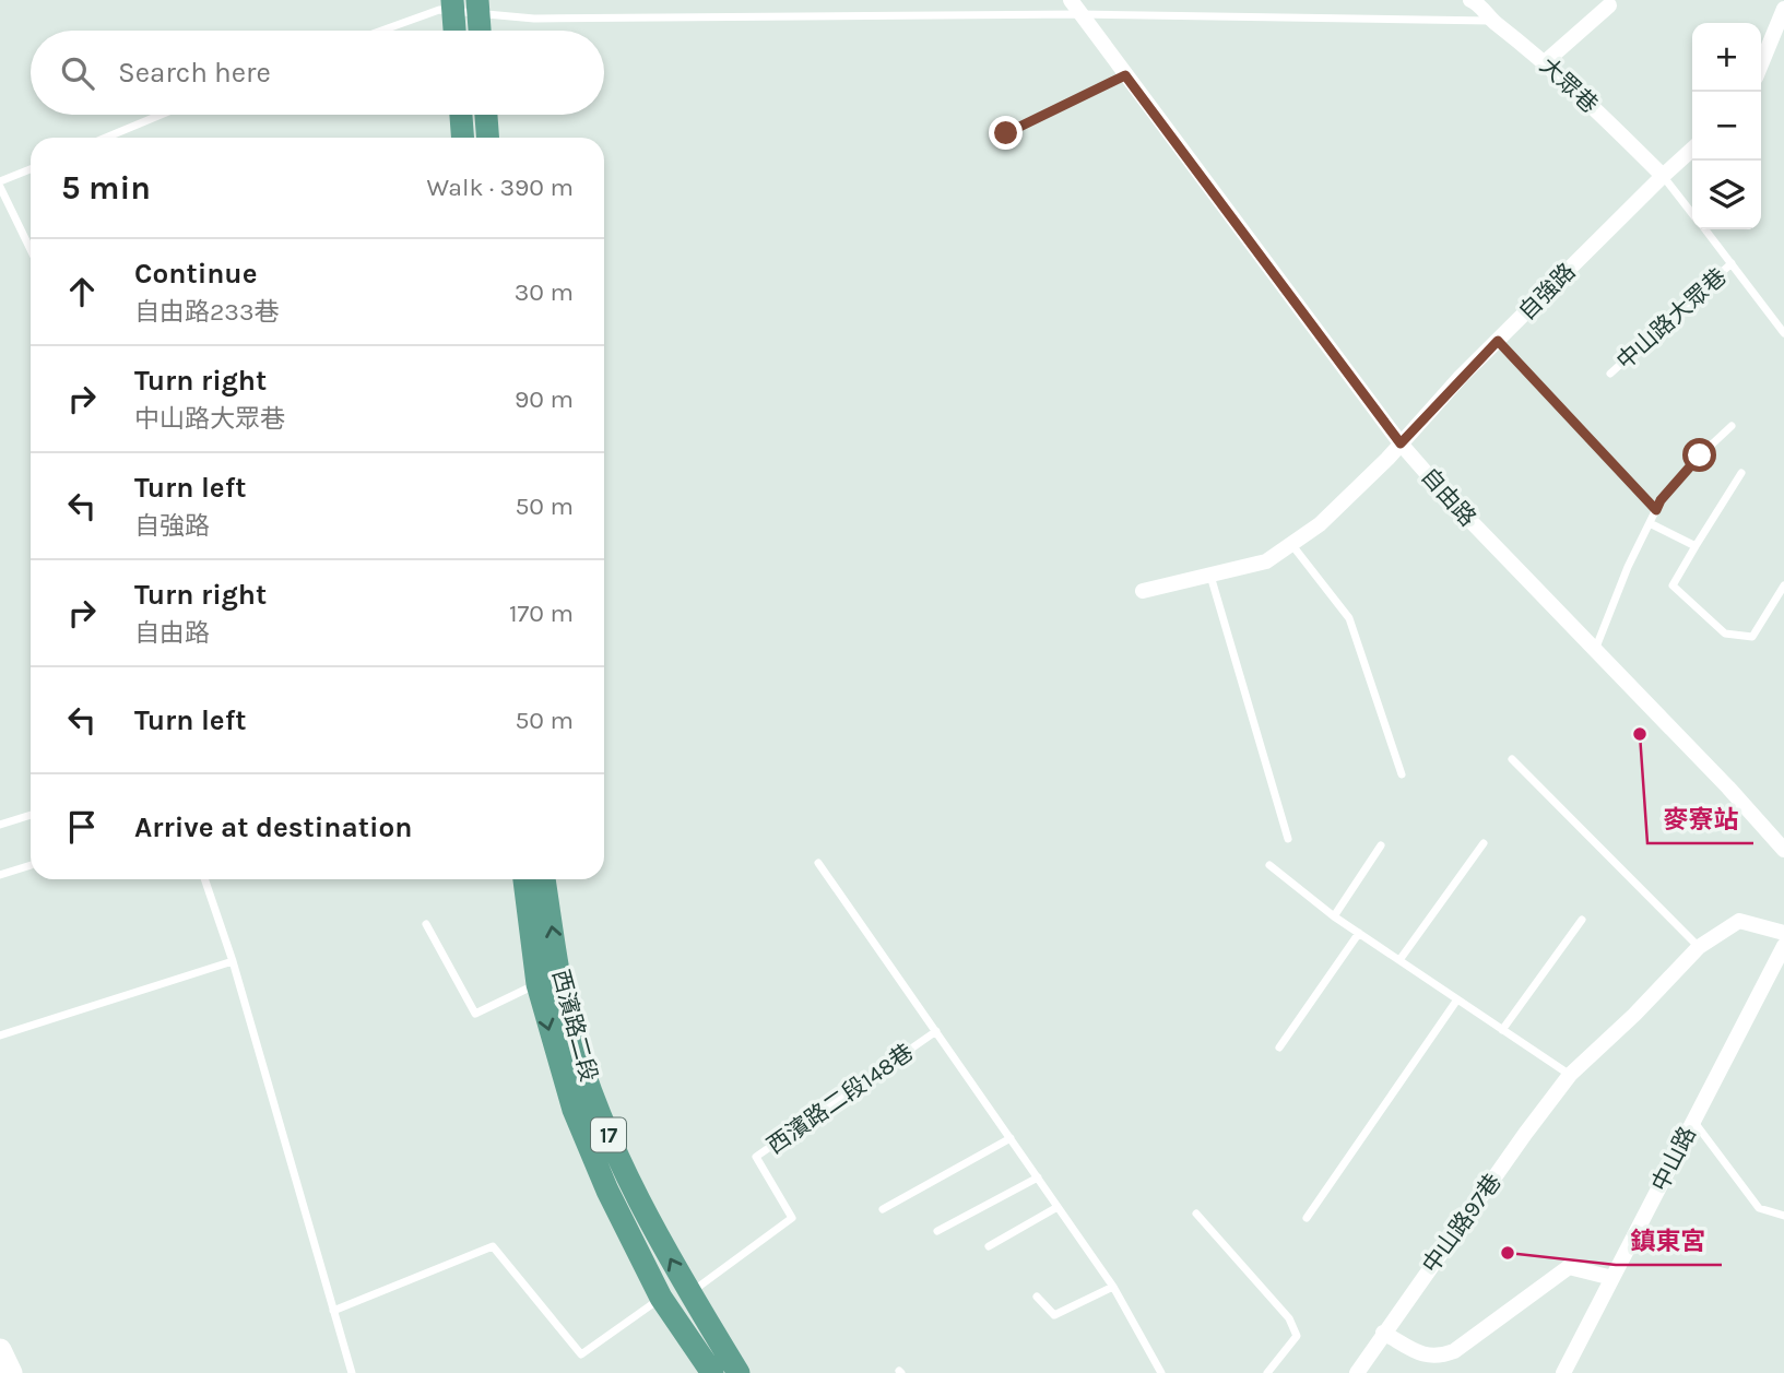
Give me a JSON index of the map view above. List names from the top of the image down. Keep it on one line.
{"streets":{"main road":["西濱路二段","17"],"street":["大眾巷","自強路","自由路","中山路","中山路97巷"],"lane":["中山路大眾巷","西濱路二段148巷"]},"crossings":[["大眾巷","自強路"],["大眾巷","中山路大眾巷"],["自強路","中山路大眾巷"],["自強路","自由路"],["西濱路二段","西濱路二段148巷"]],"places":["麥寮站","鎮東宮"],"page":{"map_buttons":["+","−"],"search":"Search here","heading":["5 min","Walk · 390 m"],"list":[["Continue","自由路233巷","30 m"],["Turn right","中山路大眾巷","90 m"],["Turn left","自強路","50 m"],["Turn right","自由路","170 m"],["Turn left","50 m"],"Arrive at destination"]}}
